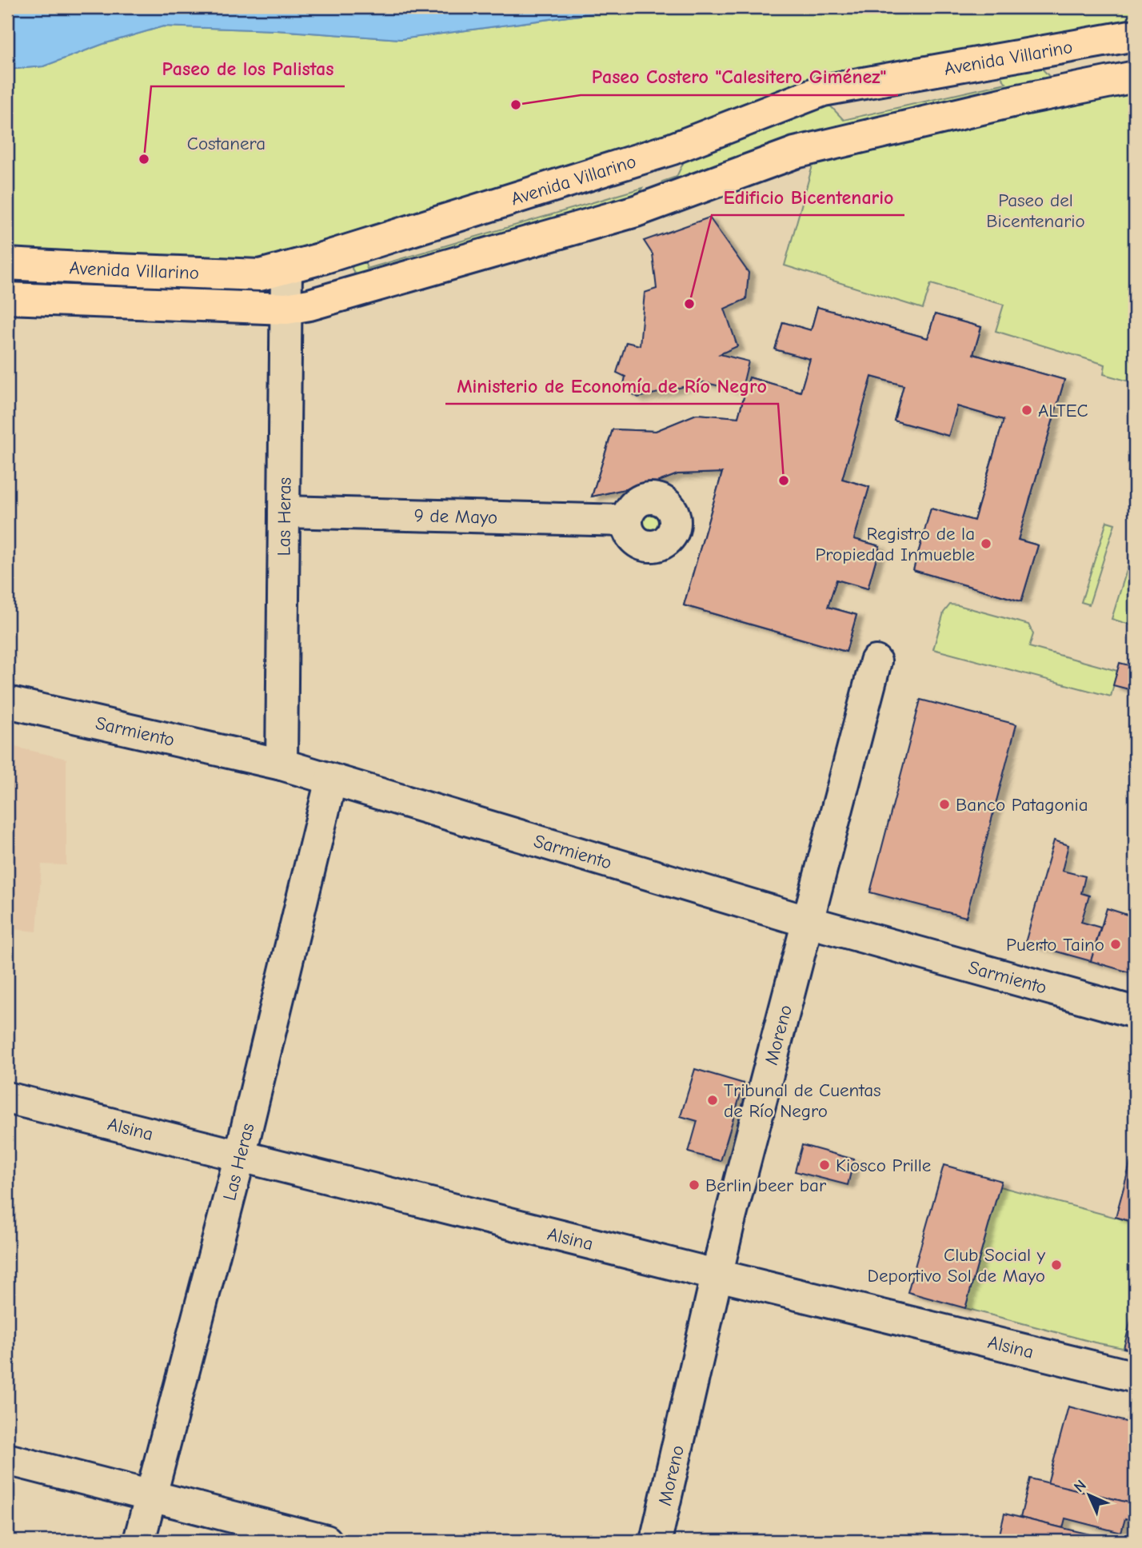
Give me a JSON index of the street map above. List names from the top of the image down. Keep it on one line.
{"streets":{"main road":["Avenida Villarino"],"street":["Las Heras","9 de Mayo","Sarmiento","Moreno","Alsina"]},"crossings":[["Avenida Villarino","Las Heras"],["Las Heras","9 de Mayo"],["Las Heras","Sarmiento"],["Las Heras","Alsina"],["Sarmiento","Moreno"],["Moreno","Alsina"]],"parks":["Costanera","Paseo del Bicentenario"],"places":["Paseo Costero \"Calesitero Giménez\"","Paseo de los Palistas","Edificio Bicentenario","ALTEC","Ministerio de Economía de Río Negro","Registro de la Propiedad Inmueble","Banco Patagonia","Puerto Taino","Tribunal de Cuentas de Río Negro","Kiosco Prille","Berlin beer bar","Club Social y Deportivo Sol de Mayo"],"north":"top left"}
